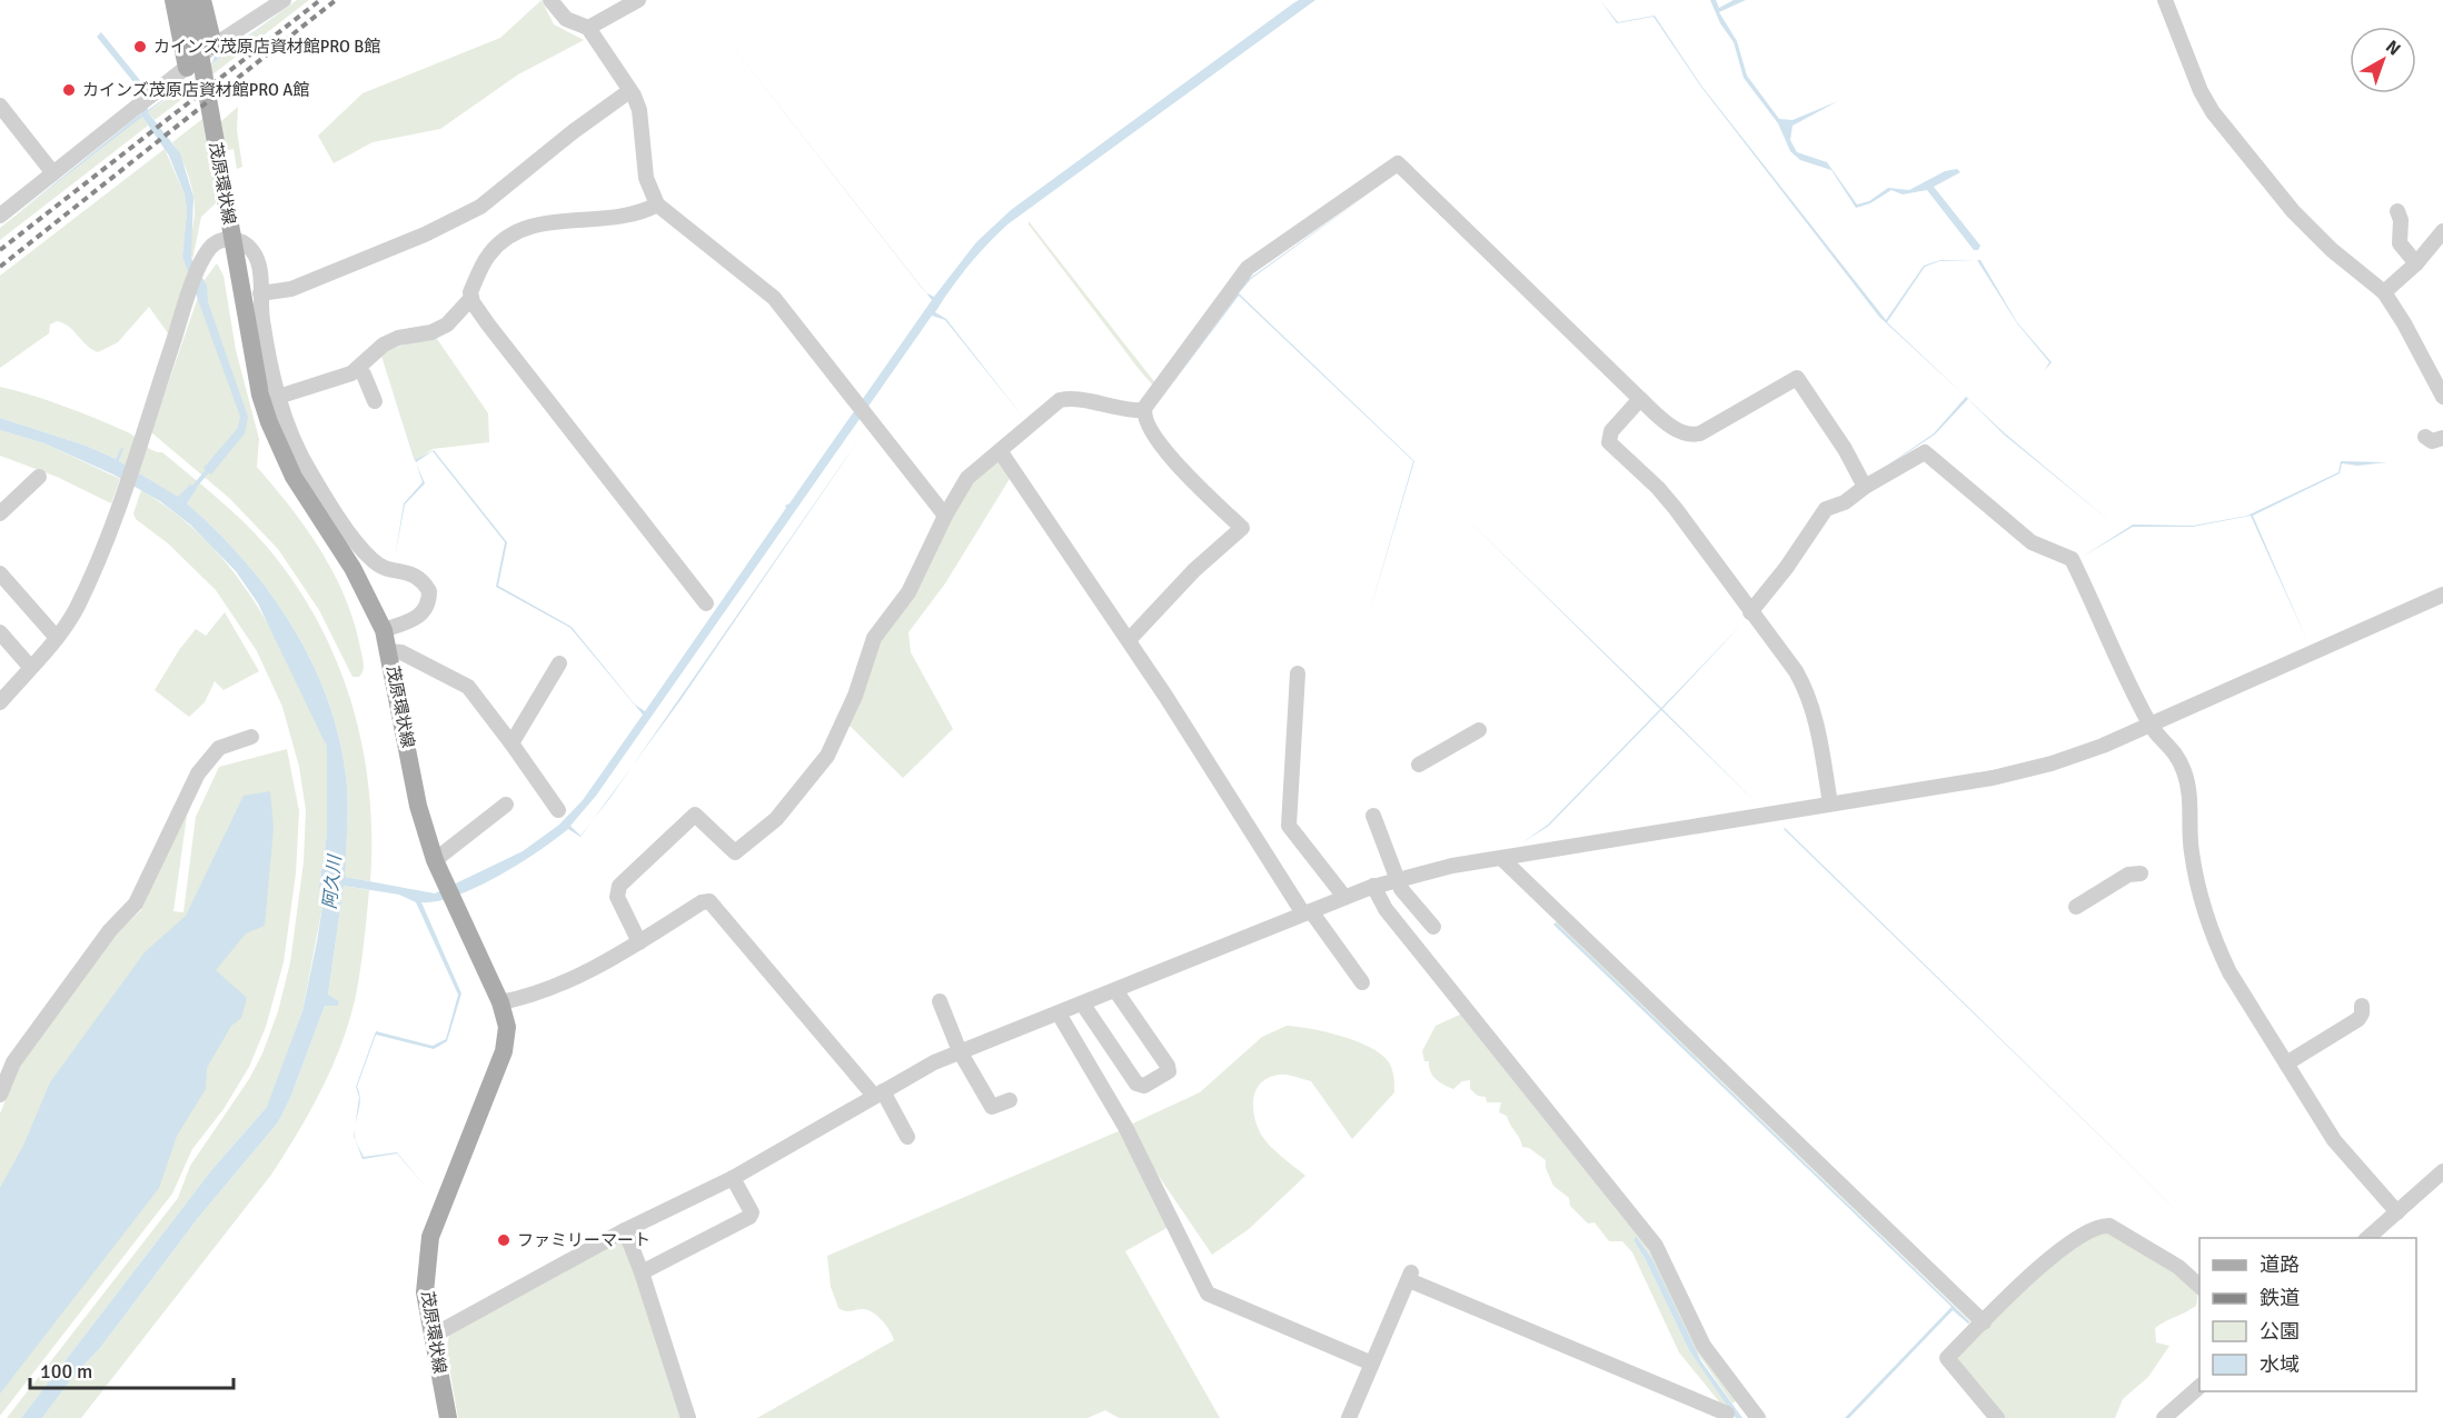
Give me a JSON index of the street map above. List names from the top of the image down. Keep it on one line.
{"streets":{"main road":["茂原環状線"]},"water":["阿久川"],"places":["カインズ茂原店資材館PRO B館","カインズ茂原店資材館PRO A館","ファミリーマート"],"legend":["道路","鉄道","公園","水域"],"scale_bar":"100 m","north":"top right"}
